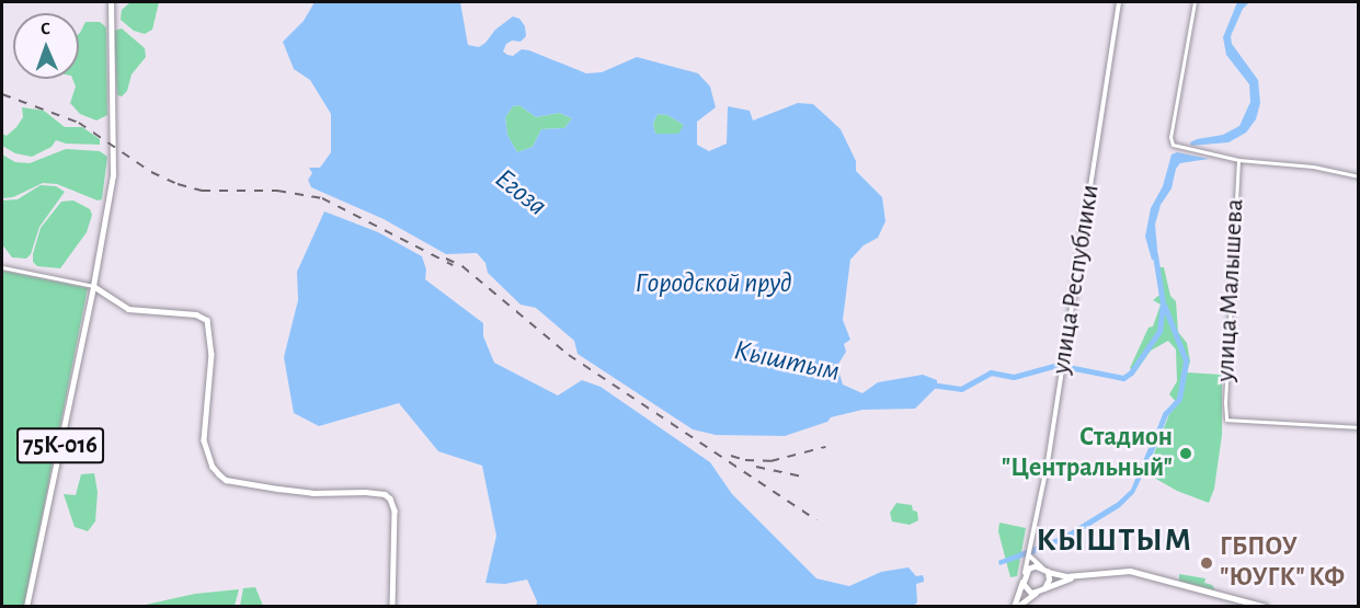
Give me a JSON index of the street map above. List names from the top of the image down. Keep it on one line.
{"streets":{"main road":["улица Республики","75К-016"],"street":["улица Малышева"]},"districts":["КЫШТЫМ"],"water":["Егоза","Городской пруд","Кыштым"],"places":["Стадион \"Центральный\"","ГБПОУ \"ЮУГК\" КФ"],"north":"top"}
